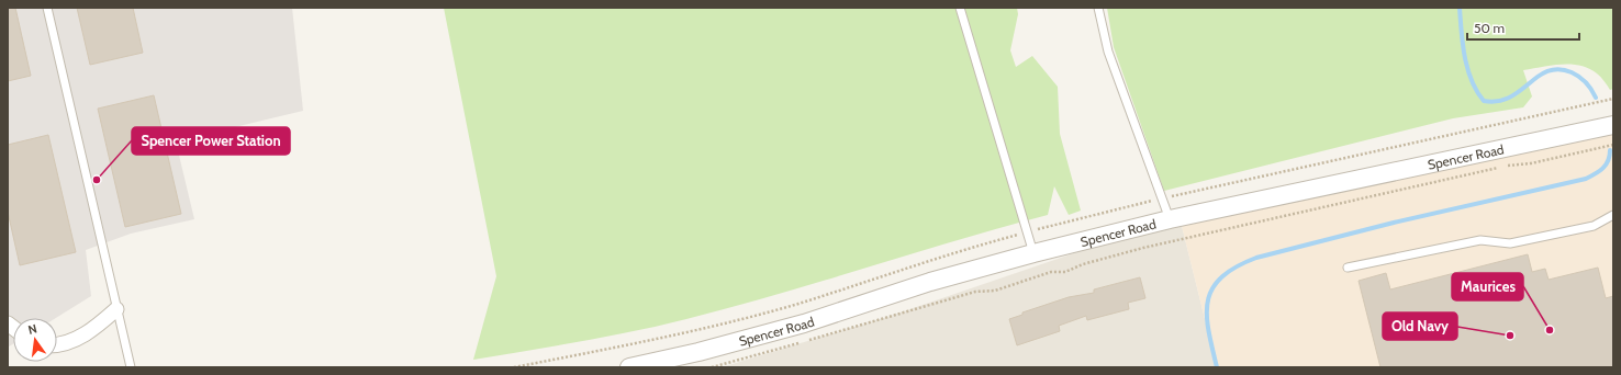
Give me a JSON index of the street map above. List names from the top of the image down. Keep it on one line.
{"streets":{"street":["Spencer Road"]},"places":["Spencer Power Station","Maurices","Old Navy"],"scale_bar":"50 m","north":"top"}
